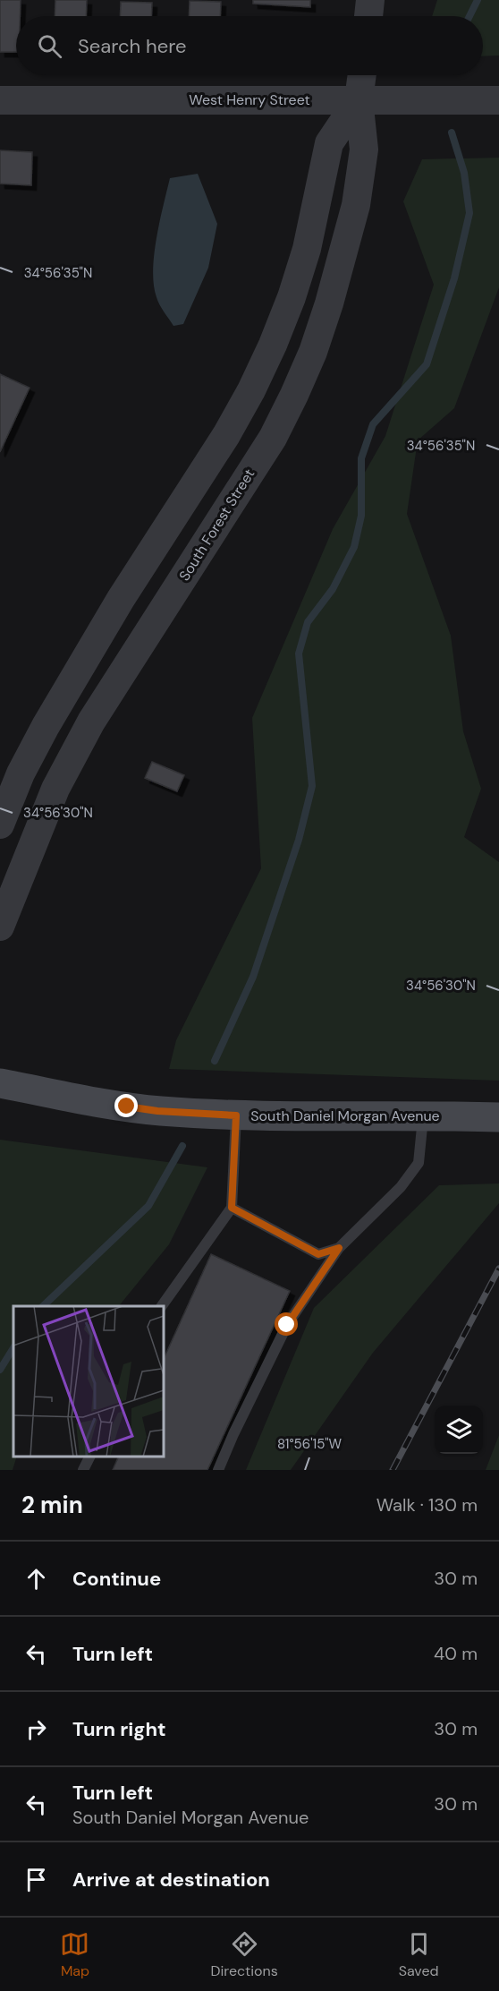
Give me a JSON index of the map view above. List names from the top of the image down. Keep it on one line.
{"streets":{"main road":["South Daniel Morgan Avenue"],"street":["West Henry Street","South Forest Street"]},"crossings":[["West Henry Street","South Forest Street"]],"page":{"search":"Search here","heading":["2 min","Walk · 130 m"],"list":[["Continue","30 m"],["Turn left","40 m"],["Turn right","30 m"],["Turn left","South Daniel Morgan Avenue","30 m"],"Arrive at destination"],"nav":["Map","Directions","Saved"]},"coordinates":["34°56'35\"N","34°56'30\"N","81°56'15\"W"]}
